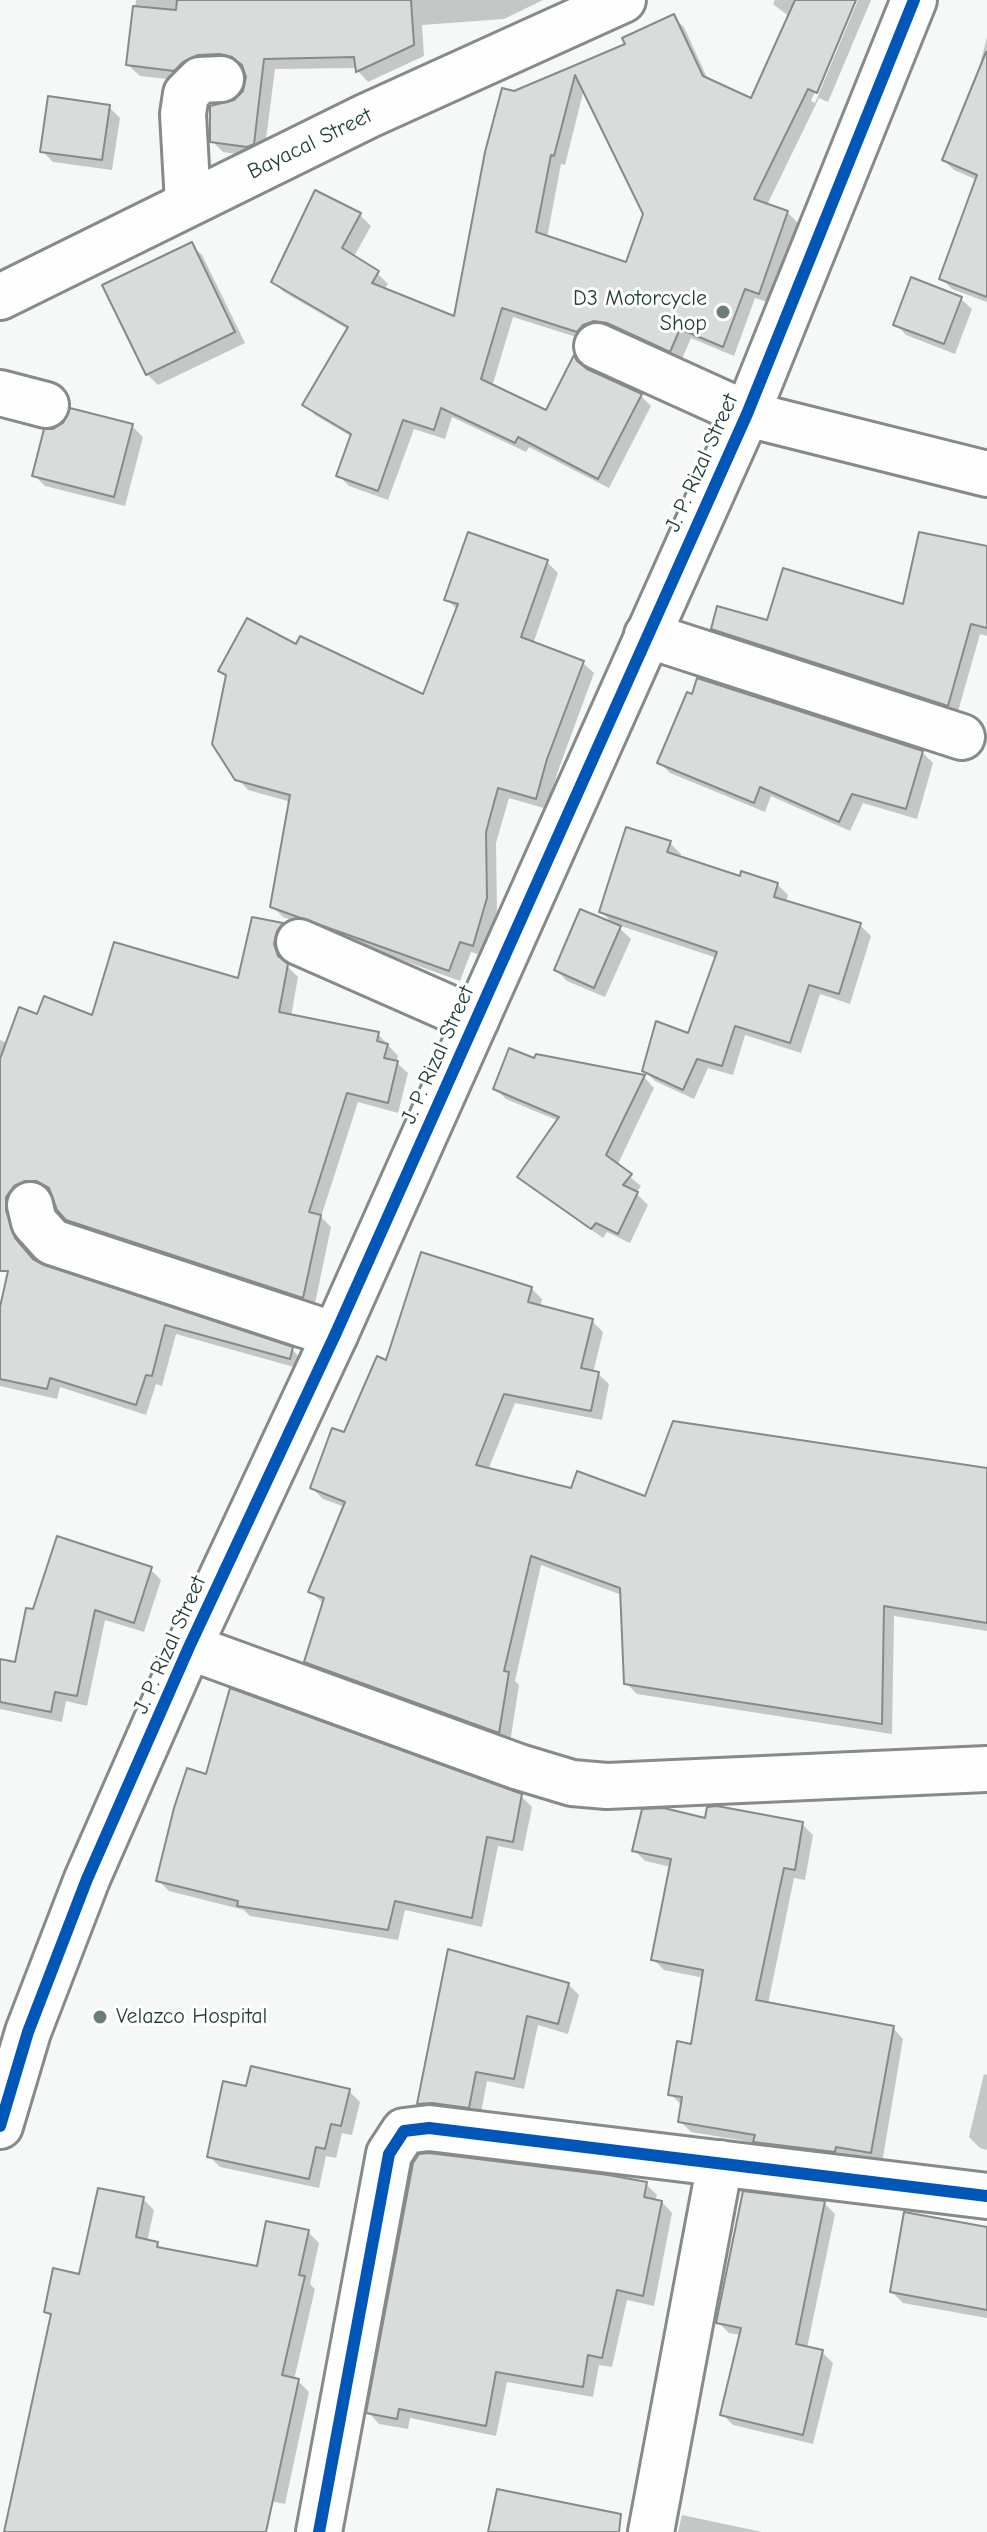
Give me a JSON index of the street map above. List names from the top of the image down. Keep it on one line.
{"streets":{"main road":["Bayacal Street","J. P. Rizal Street"]},"places":["D3 Motorcycle Shop","Velazco Hospital"]}
